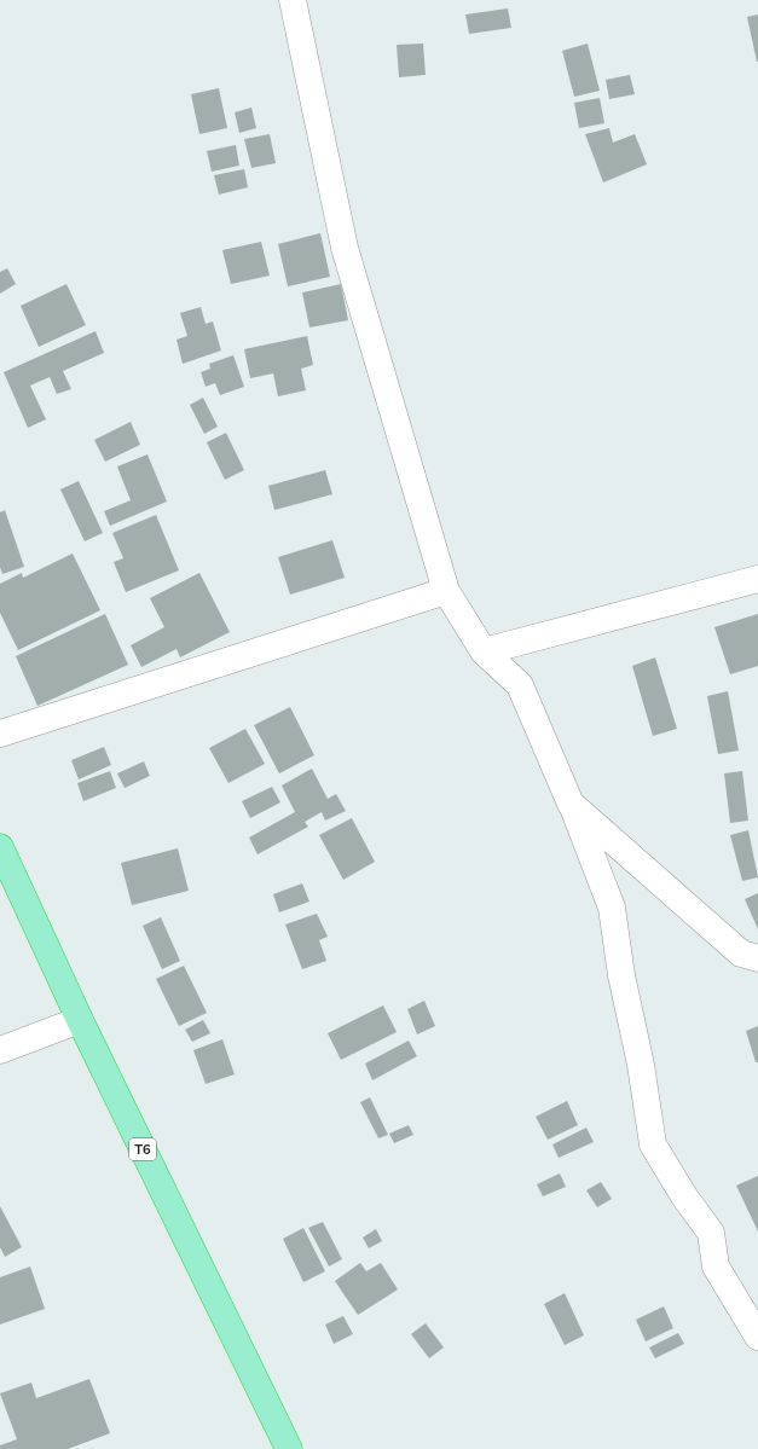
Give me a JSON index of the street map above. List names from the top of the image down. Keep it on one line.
{"streets":{"highway":["T6"]}}
